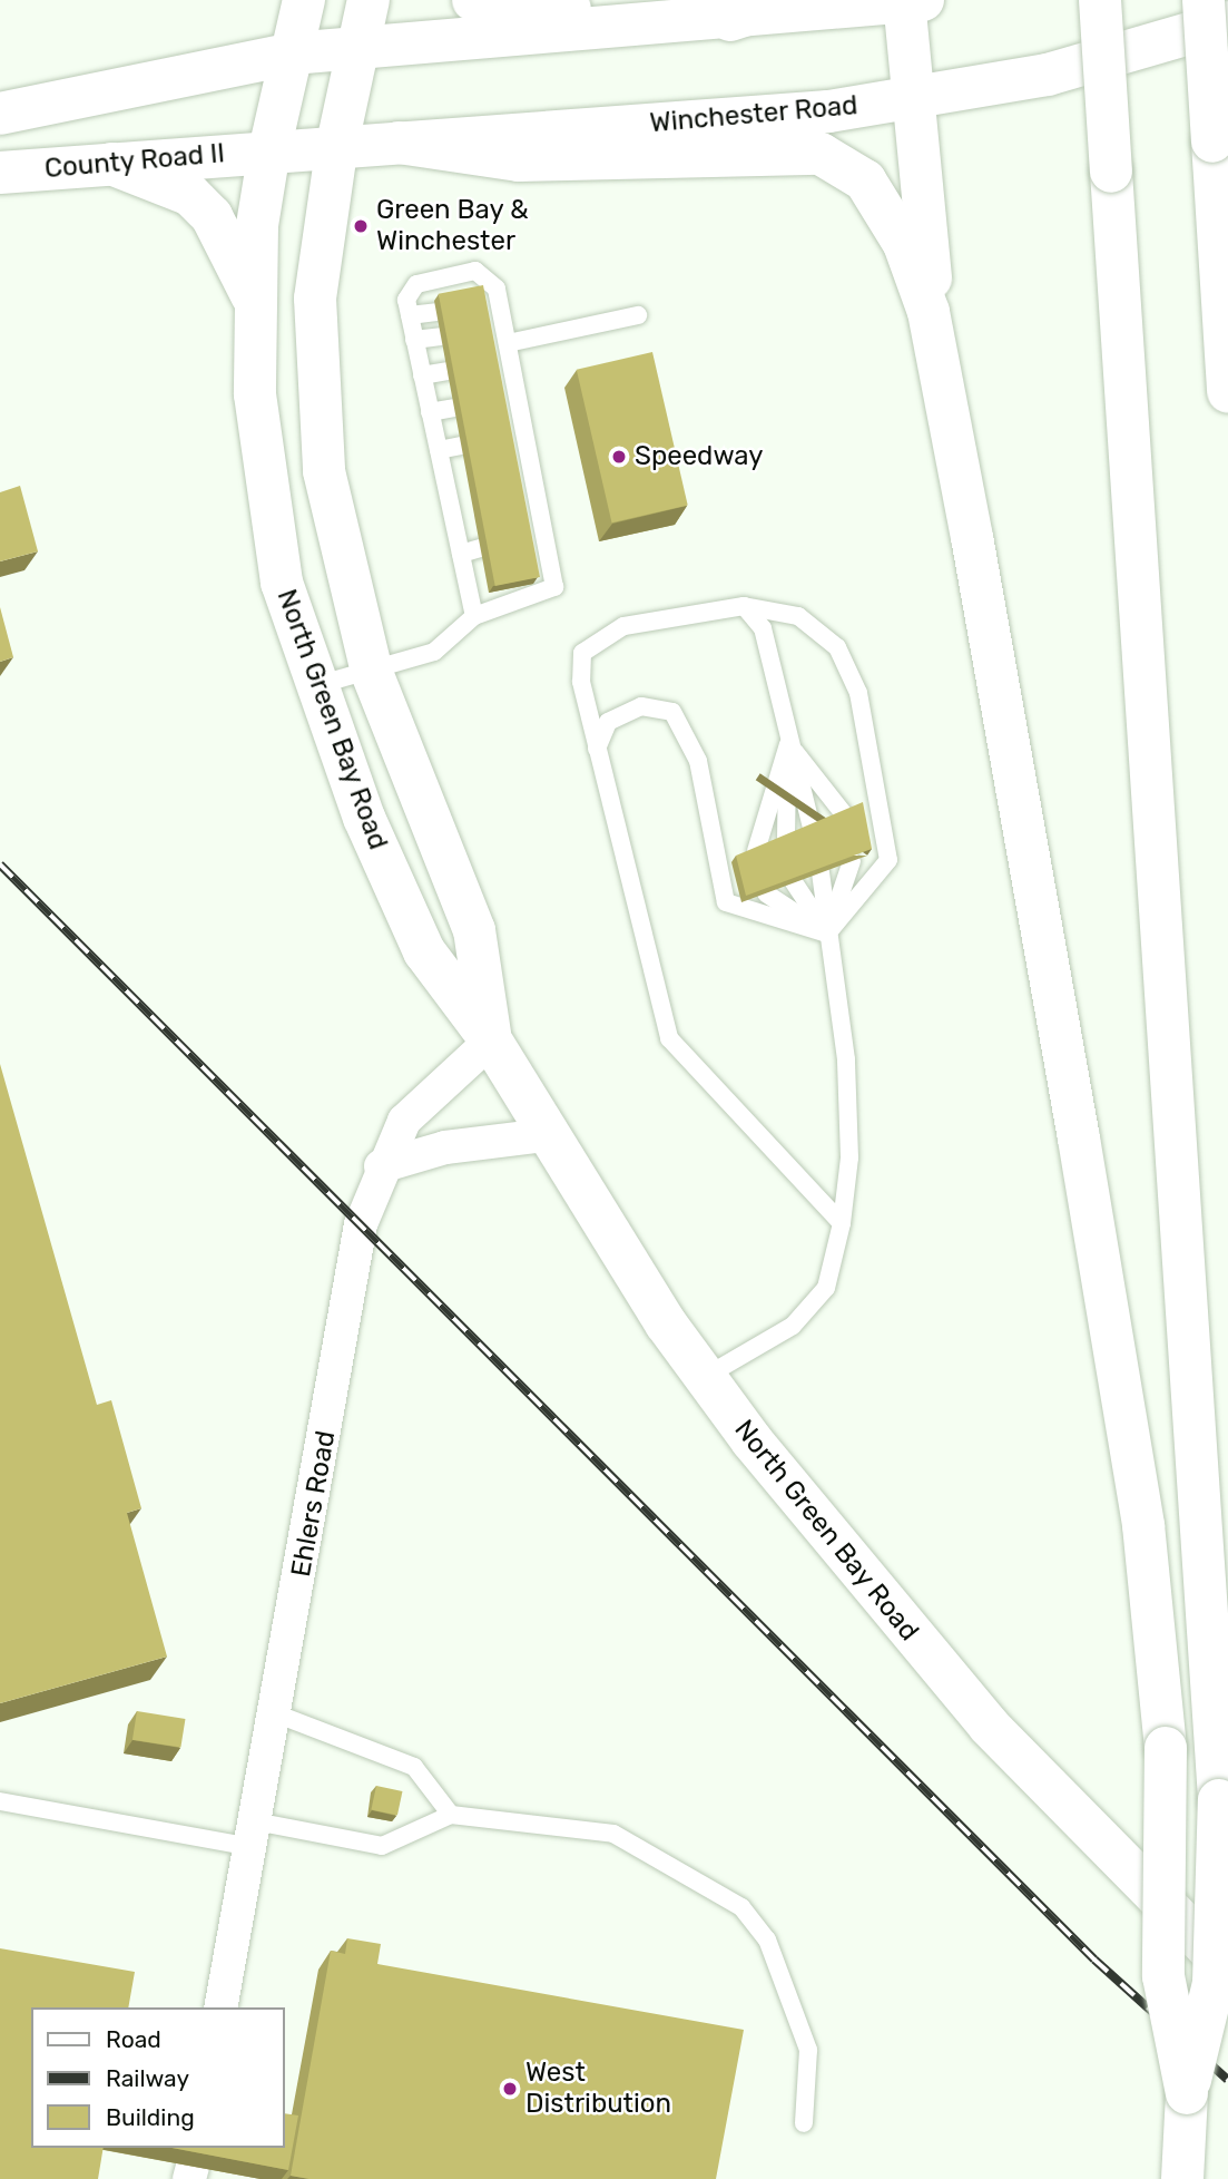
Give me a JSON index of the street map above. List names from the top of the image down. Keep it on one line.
{"streets":{"main road":["Winchester Road","County Road II","North Green Bay Road"],"street":["Ehlers Road"]},"crossings":[["Winchester Road","County Road II"],["Winchester Road","North Green Bay Road"],["County Road II","North Green Bay Road"],["North Green Bay Road","Ehlers Road"]],"places":["Green Bay & Winchester","Speedway","West Distribution"],"legend":["Road","Railway","Building"]}
